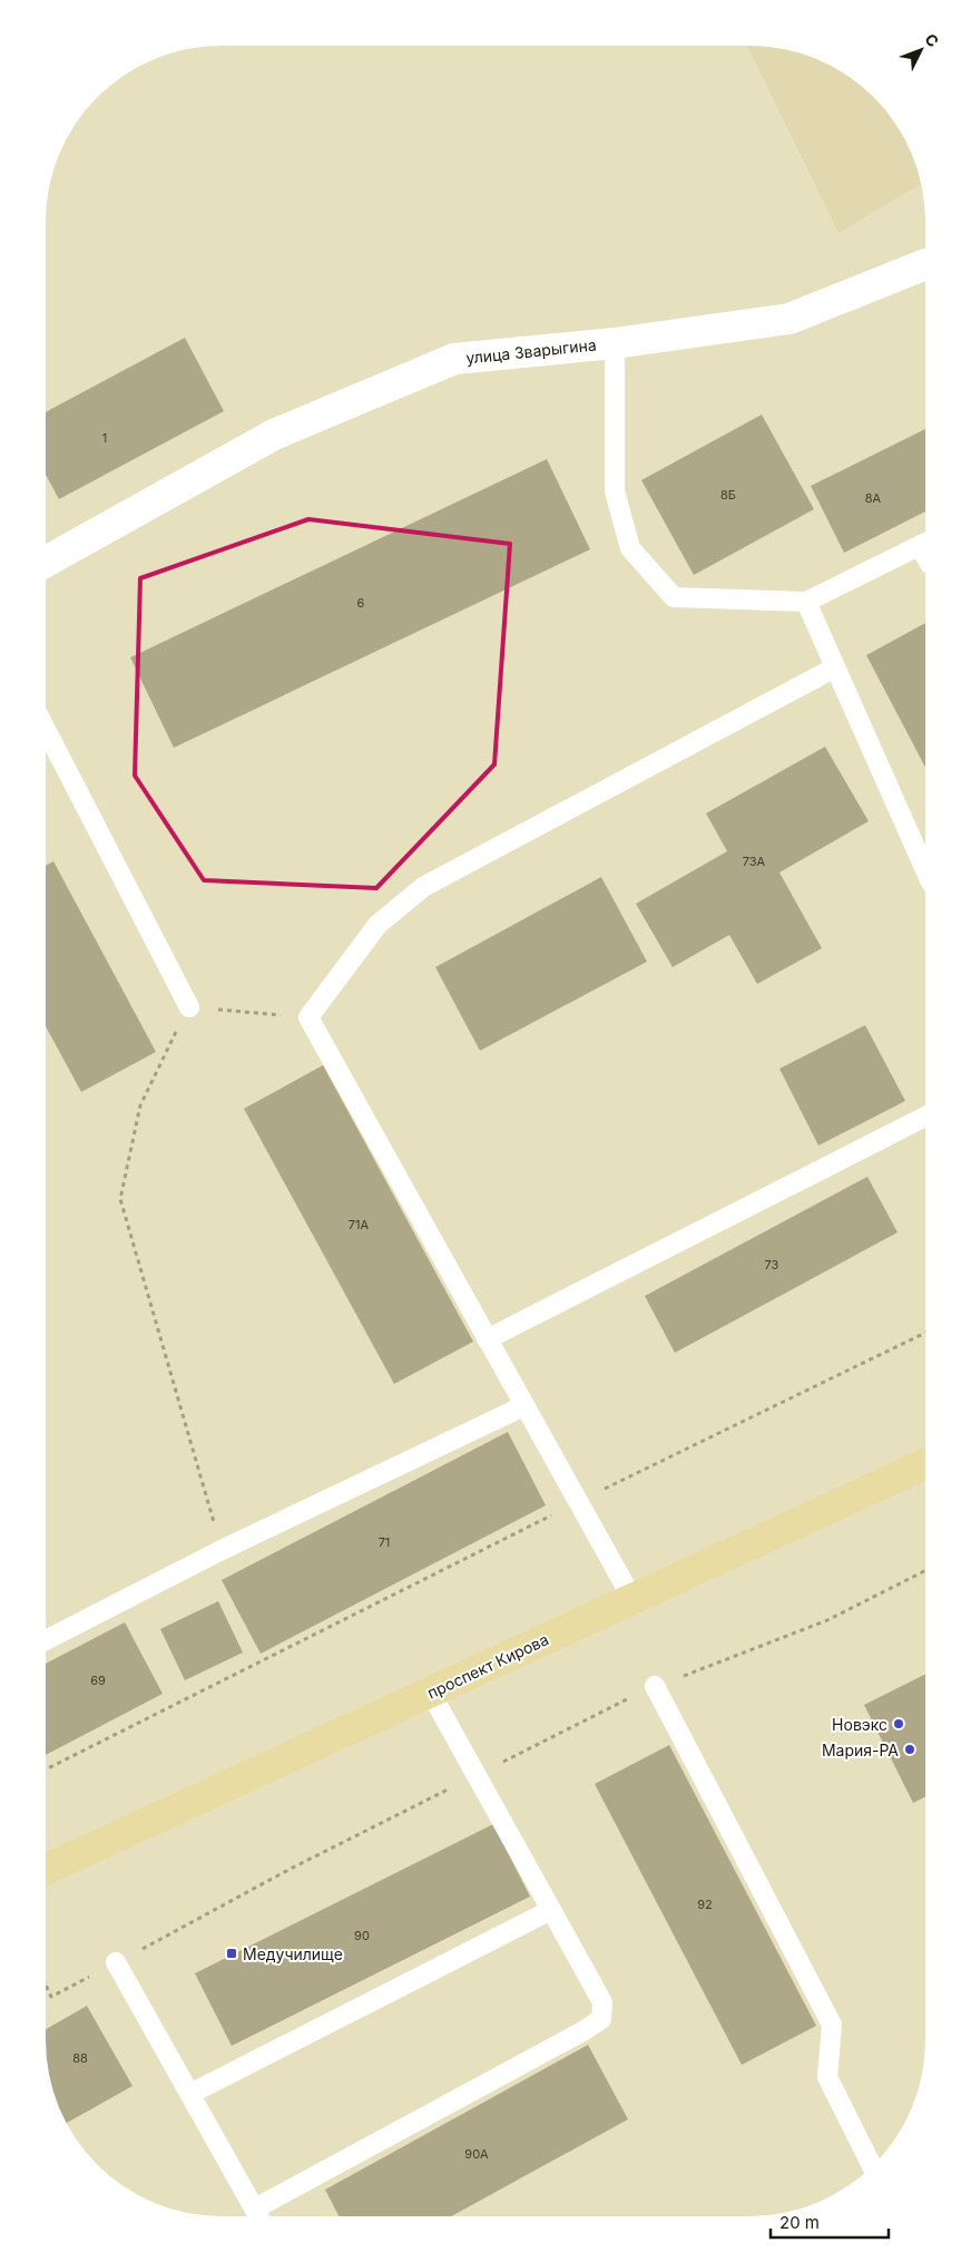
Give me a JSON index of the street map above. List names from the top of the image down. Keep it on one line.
{"streets":{"main road":["проспект Кирова"],"street":["улица Зварыгина"]},"places":{"other":["Новэкс","Мария-РА"],"transit":["Медучилище"]},"house_numbers":["1","8Б","8А","6","73А","71А","73","71","69","92","90","88","90А"],"scale_bar":"20 m","north":"top right"}
